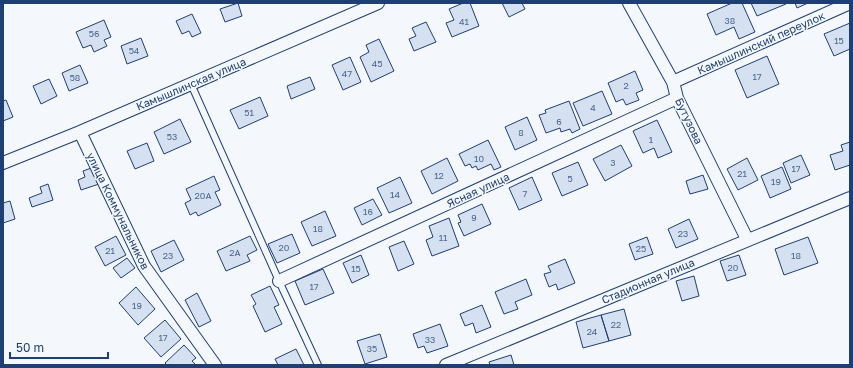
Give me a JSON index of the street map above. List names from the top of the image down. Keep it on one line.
{"streets":{"street":["Камышлинский переулок","Камышлинская улица","Бутузова","Ясная улица","улица Коммунальников","Стадионная улица"]},"crossings":[["Камышлинский переулок","Бутузова"],["Камышлинская улица","улица Коммунальников"],["Бутузова","Ясная улица"],["Бутузова","Стадионная улица"]],"house_numbers":["38","41","56","15","54","45","47","17","58","2","4","51","6","8","53","1","10","3","17","21","12","5","19","7","14","20А","16","9","18","23","11","20","25","21","2А","23","18","20","15","17","19","22","24","17","33","35"],"scale_bar":"50 m"}
